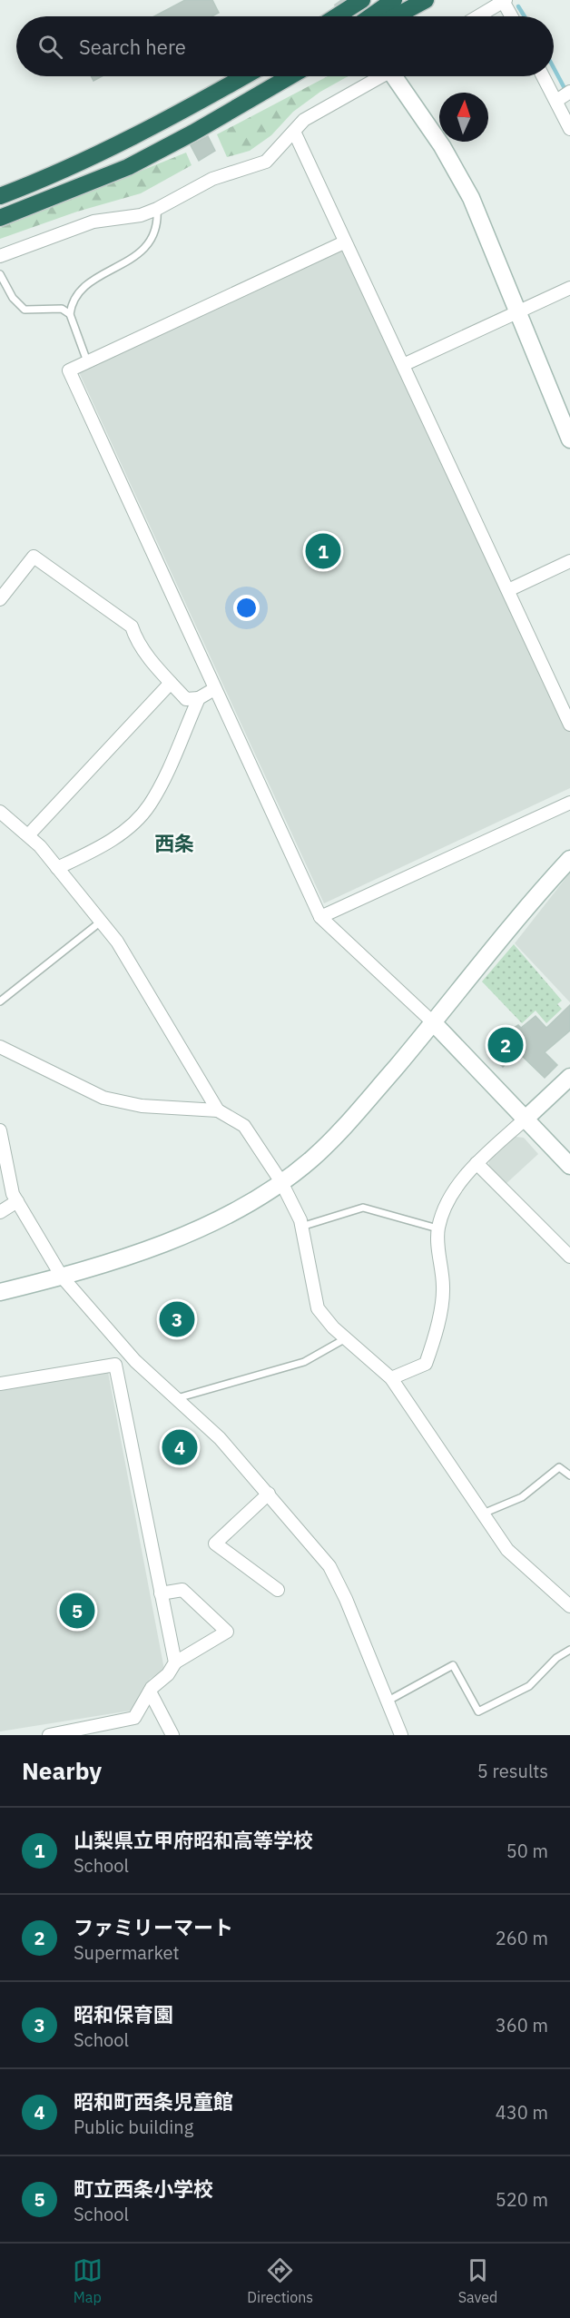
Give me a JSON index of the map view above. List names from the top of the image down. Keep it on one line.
{"districts":["西条"],"north":"top","page":{"search":"Search here","pins":["1","2","3","4","5"],"heading":["Nearby","5 results"],"list":[{"mark":"1","name":"山梨県立甲府昭和高等学校","note":"School","value":"50 m"},{"mark":"2","name":"ファミリーマート","note":"Supermarket","value":"260 m"},{"mark":"3","name":"昭和保育園","note":"School","value":"360 m"},{"mark":"4","name":"昭和町西条児童館","note":"Public building","value":"430 m"},{"mark":"5","name":"町立西条小学校","note":"School","value":"520 m"}],"nav":["Map","Directions","Saved"]}}
